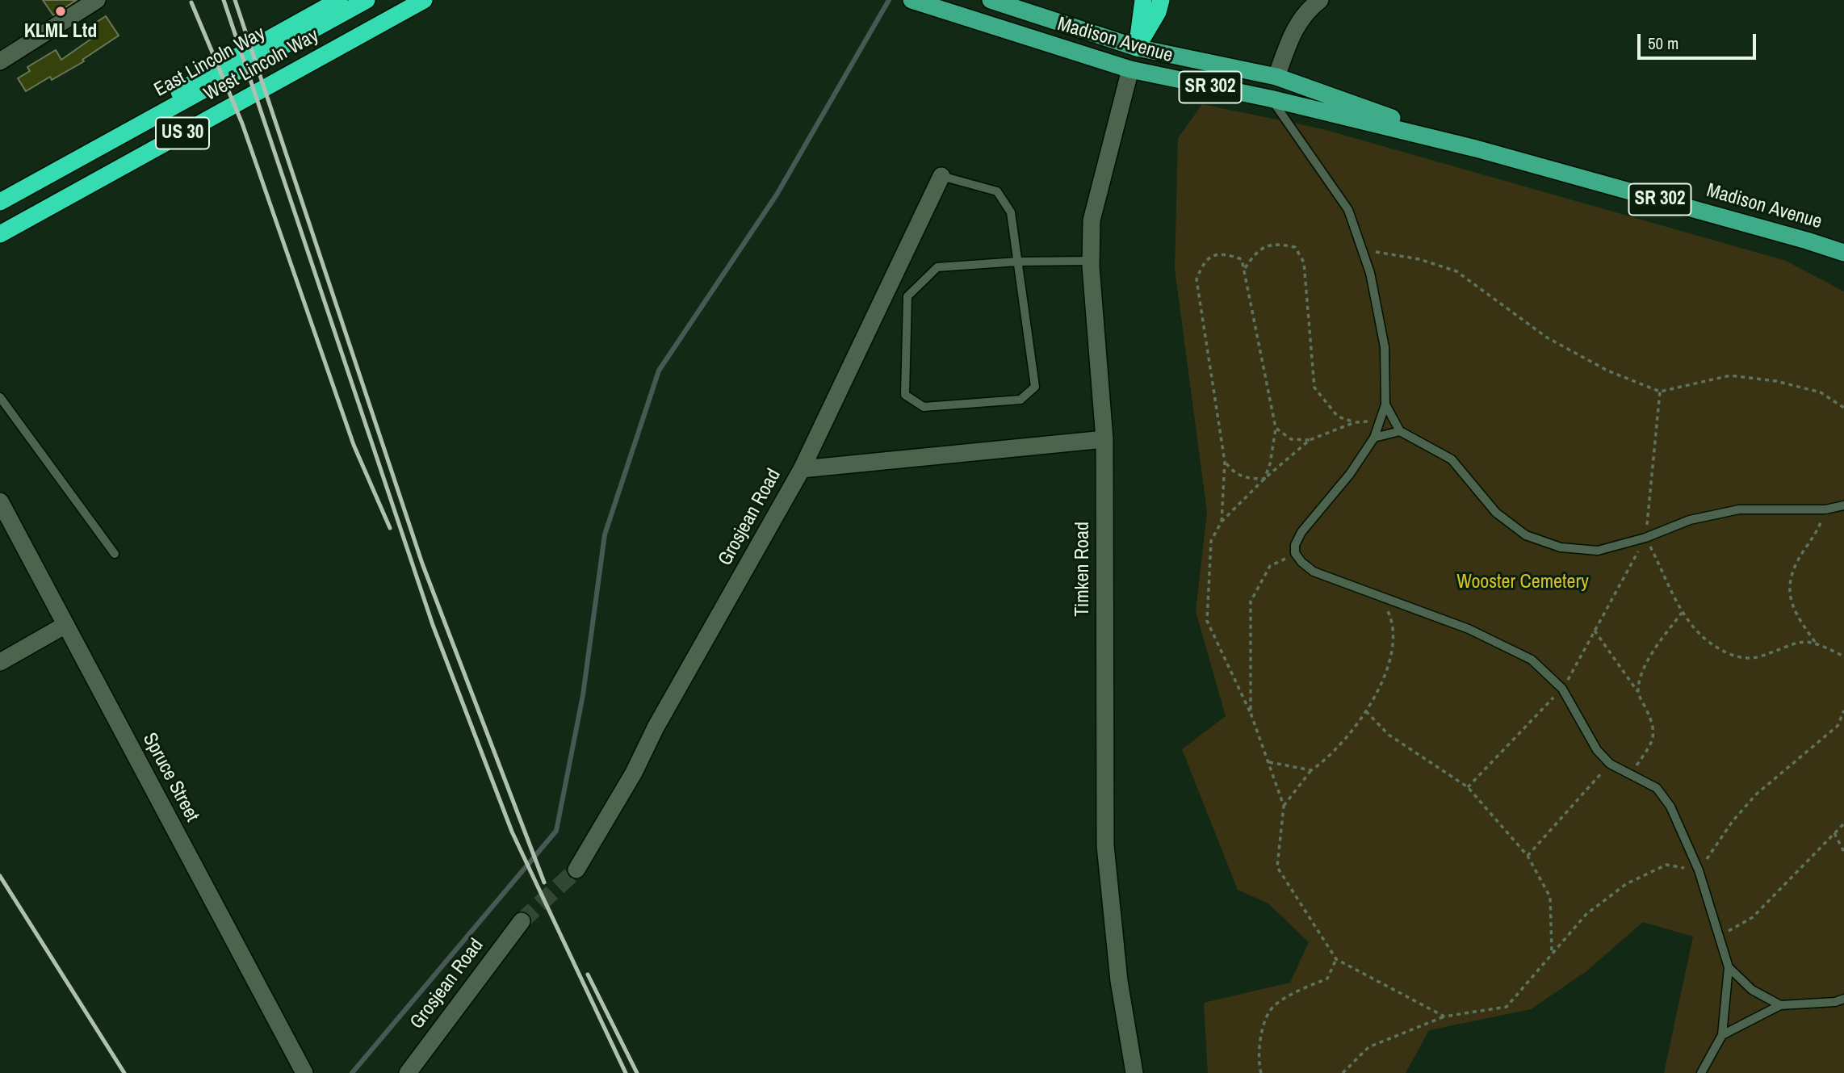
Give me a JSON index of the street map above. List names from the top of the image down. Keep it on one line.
{"streets":{"highway":["East Lincoln Way","West Lincoln Way","US 30"],"main road":["Madison Avenue","SR 302"],"street":["Grosjean Road","Timken Road","Spruce Street"]},"crossings":[["Madison Avenue","Timken Road"],["East Lincoln Way","US 30"]],"parks":["Wooster Cemetery"],"places":["KLML Ltd"],"scale_bar":"50 m"}
